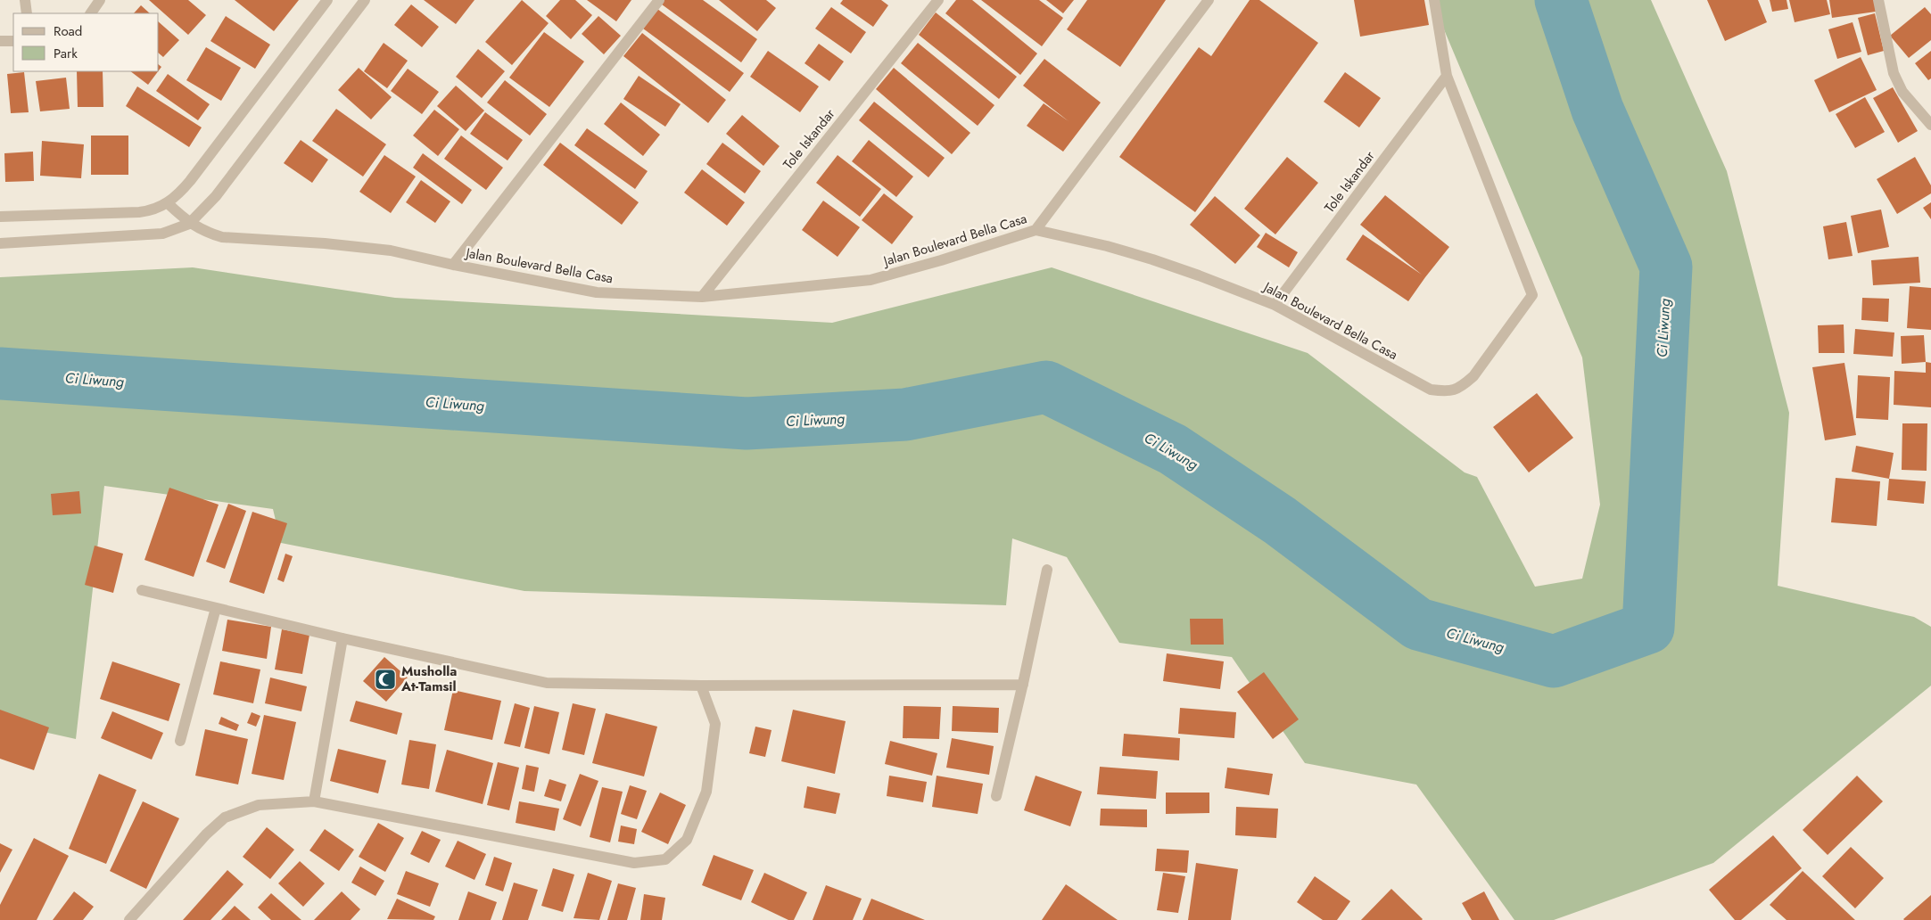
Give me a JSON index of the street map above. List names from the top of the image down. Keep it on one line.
{"streets":{"street":["Tole Iskandar","Jalan Boulevard Bella Casa"]},"crossings":[["Tole Iskandar","Jalan Boulevard Bella Casa"]],"water":["Ci Liwung"],"places":{"mosque":["Musholla At-Tamsil"]},"legend":["Road","Park"]}
